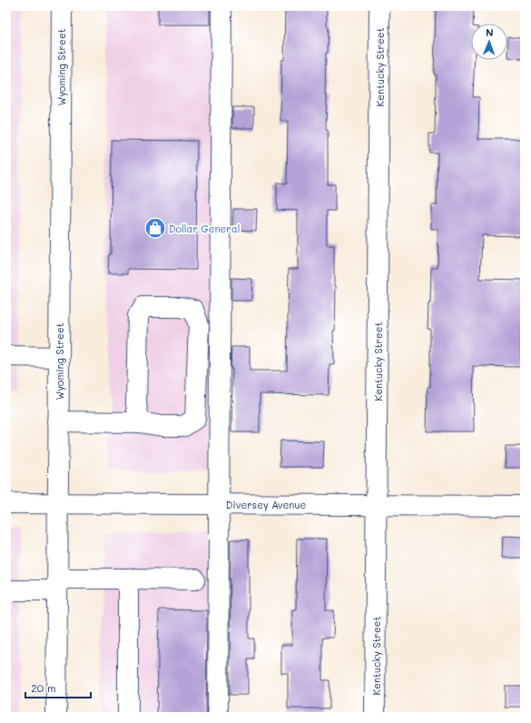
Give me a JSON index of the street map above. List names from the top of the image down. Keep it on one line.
{"streets":{"street":["Wyoming Street","Kentucky Street","Diversey Avenue"]},"crossings":[["Wyoming Street","Diversey Avenue"],["Kentucky Street","Diversey Avenue"]],"places":{"shop":["Dollar General"]},"scale_bar":"20 m","north":"top"}
